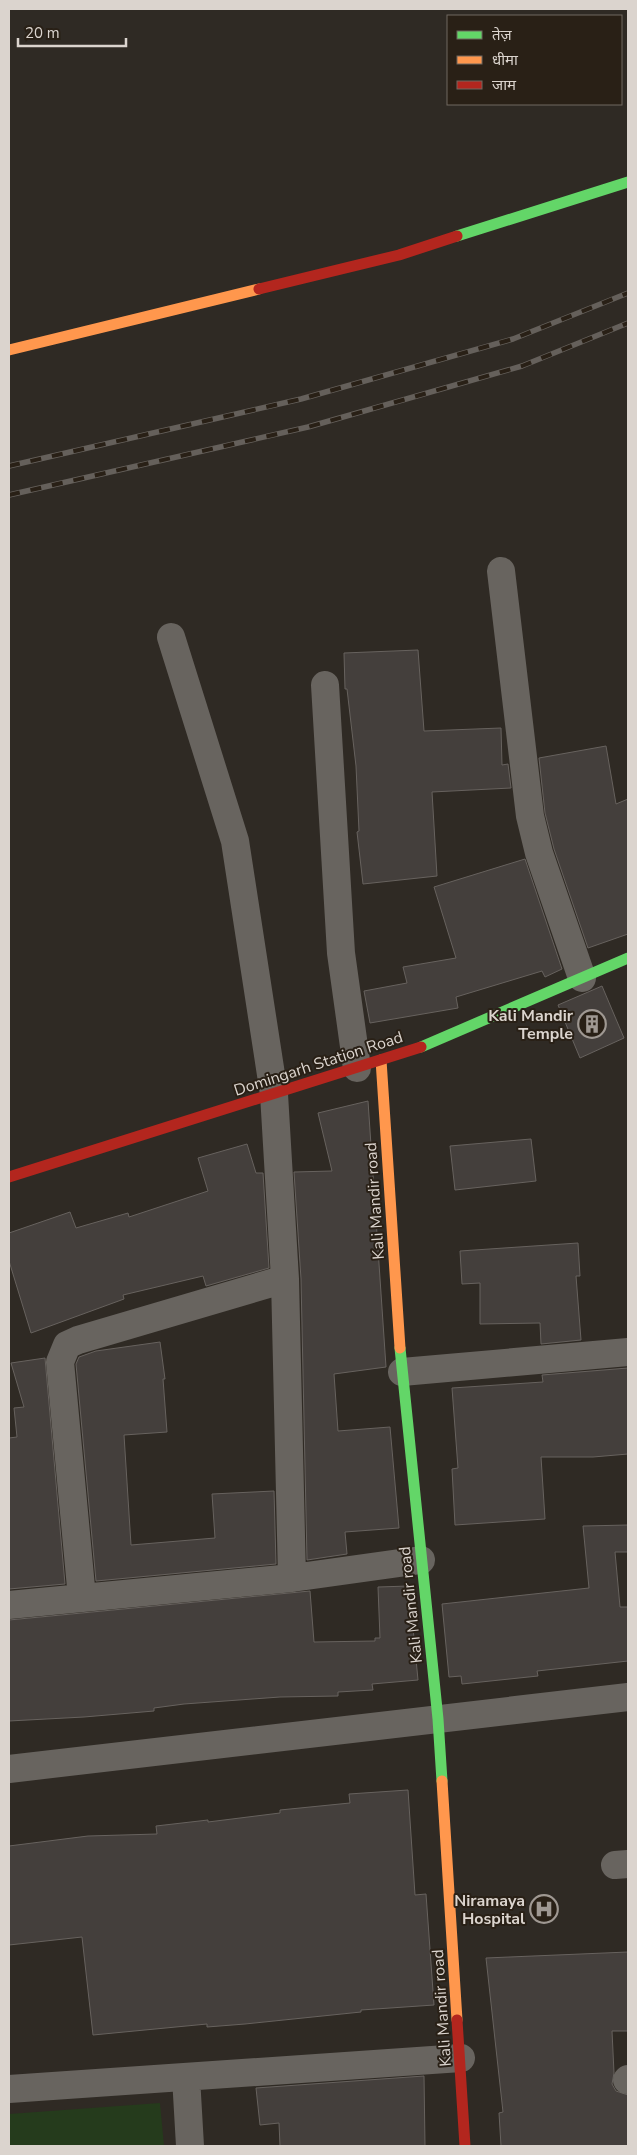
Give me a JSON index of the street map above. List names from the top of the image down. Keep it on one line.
{"streets":{"street":["Domingarh Station Road","Kali Mandir road"]},"crossings":[["Domingarh Station Road","Kali Mandir road"]],"places":{"building":["Kali Mandir Temple"],"hospital":["Niramaya Hospital"]},"legend":["तेज़","धीमा","जाम"],"scale_bar":"20 m"}
